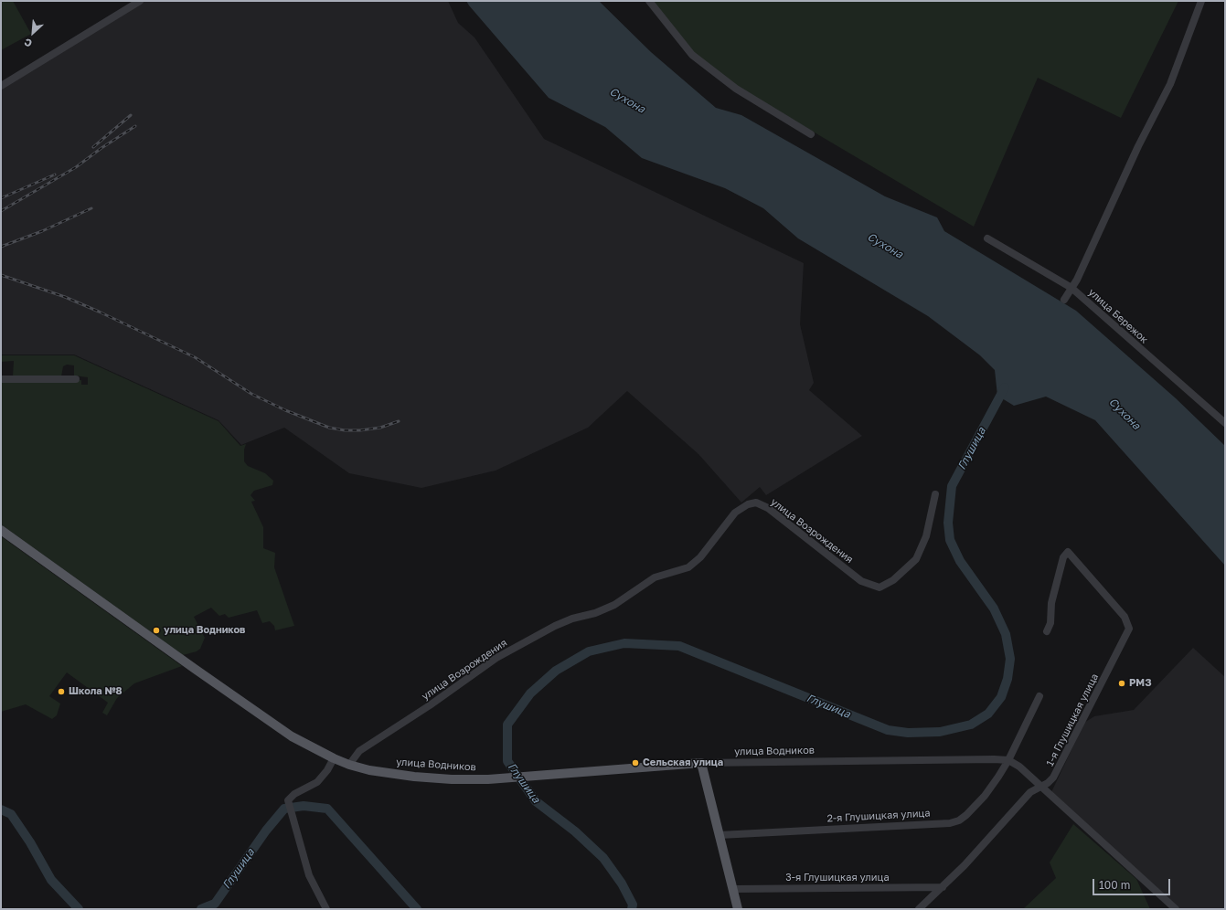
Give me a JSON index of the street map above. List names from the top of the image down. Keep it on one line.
{"streets":{"main road":["улица Водников"],"street":["улица Бережок","улица Возрождения","1-я Глушицкая улица","2-я Глушицкая улица","3-я Глушицкая улица"]},"crossings":[["улица Возрождения","улица Водников"],["1-я Глушицкая улица","улица Водников"],["1-я Глушицкая улица","3-я Глушицкая улица"],["улица Водников","2-я Глушицкая улица"]],"water":["Сухона","Глушица"],"places":["улица Водников","РМЗ","Школа №8","Сельская улица"],"scale_bar":"100 m","north":"bottom left"}
